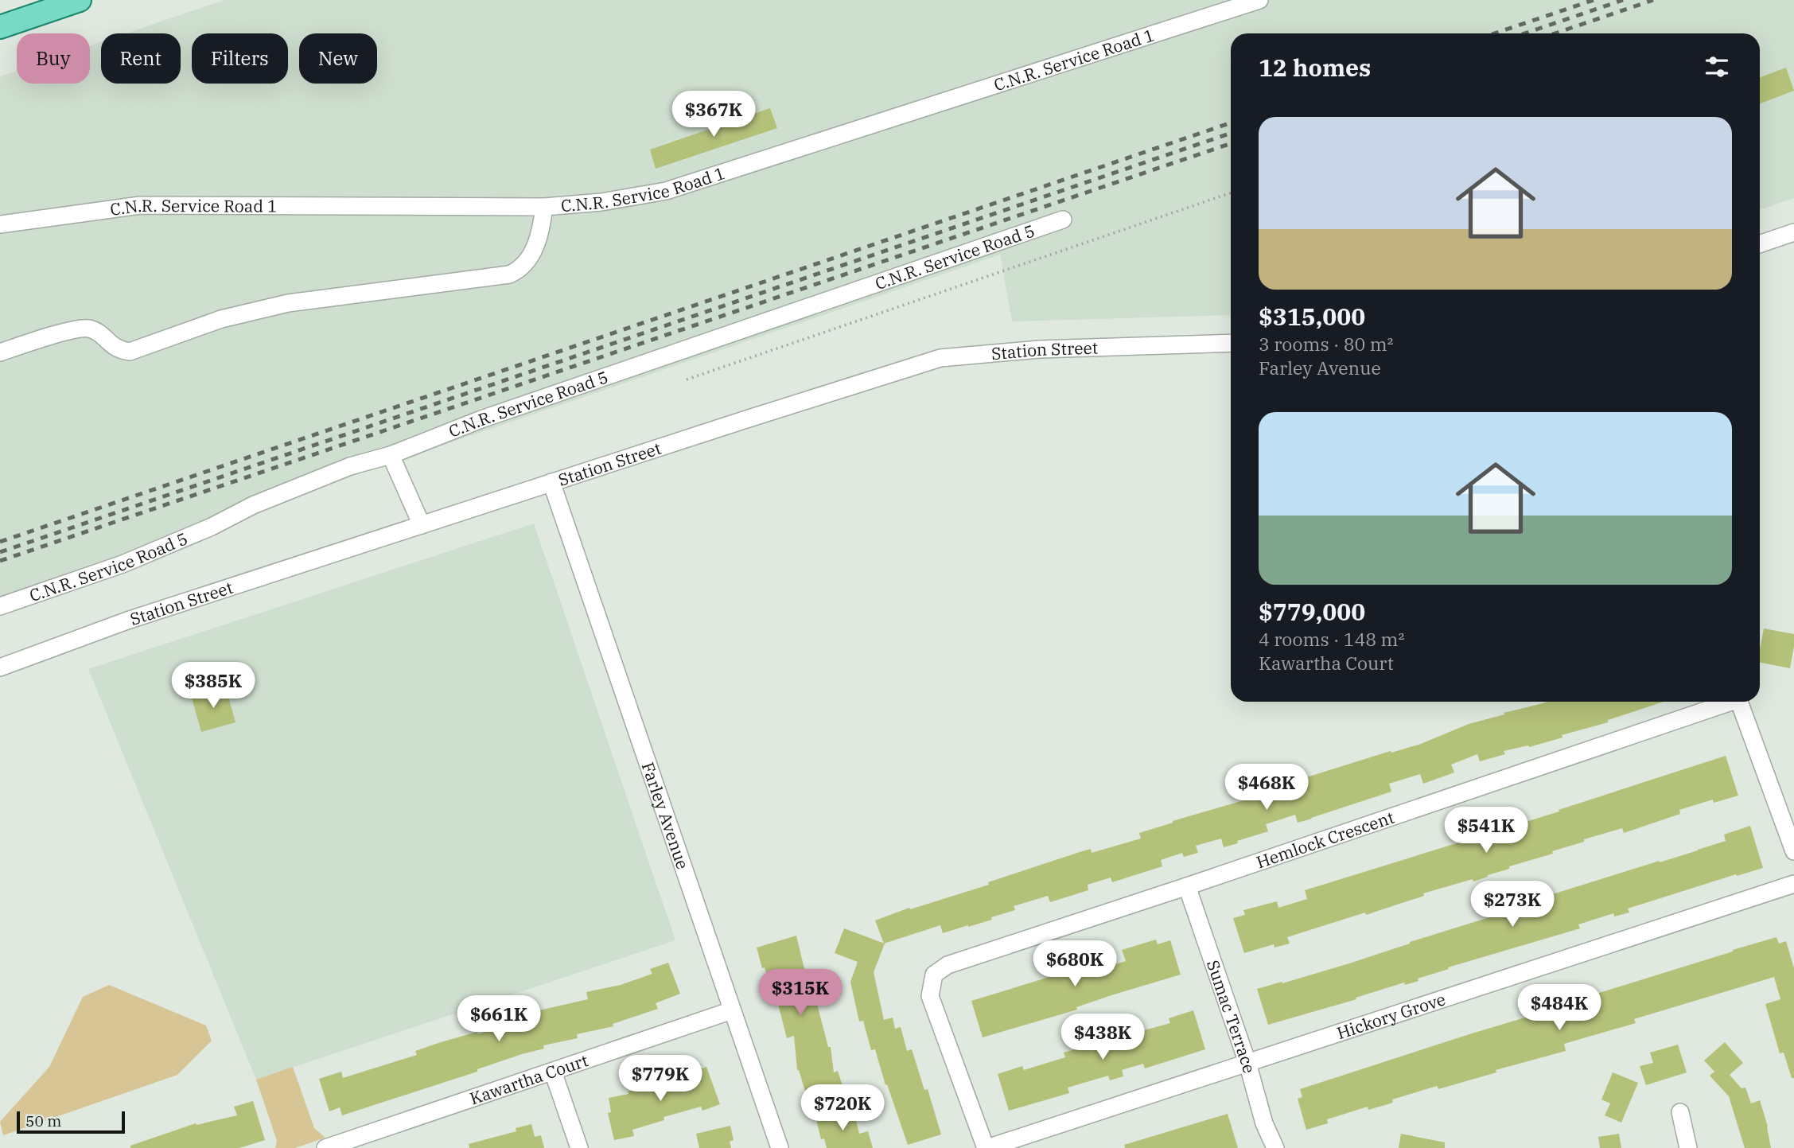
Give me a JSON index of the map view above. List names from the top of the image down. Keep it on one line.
{"streets":{"street":["C.N.R. Service Road 1","C.N.R. Service Road 5","Station Street","Farley Avenue","Hemlock Crescent","Hickory Grove","Sumac Terrace","Kawartha Court"]},"crossings":[["Station Street","Farley Avenue"],["Farley Avenue","Kawartha Court"],["Hemlock Crescent","Hickory Grove"],["Hemlock Crescent","Sumac Terrace"],["Hickory Grove","Sumac Terrace"]],"scale_bar":"50 m","page":{"chip":["Buy","Rent","Filters","New"],"heading":"12 homes","price":["$367K","$385K","$468K","$541K","$273K","$680K","$315K","$484K","$661K","$438K","$779K","$720K"],"list":[{"name":"$315,000","note":"3 rooms · 80 m² · Farley Avenue"},{"name":"$779,000","note":"4 rooms · 148 m² · Kawartha Court"}],"scale":"50 m"}}
